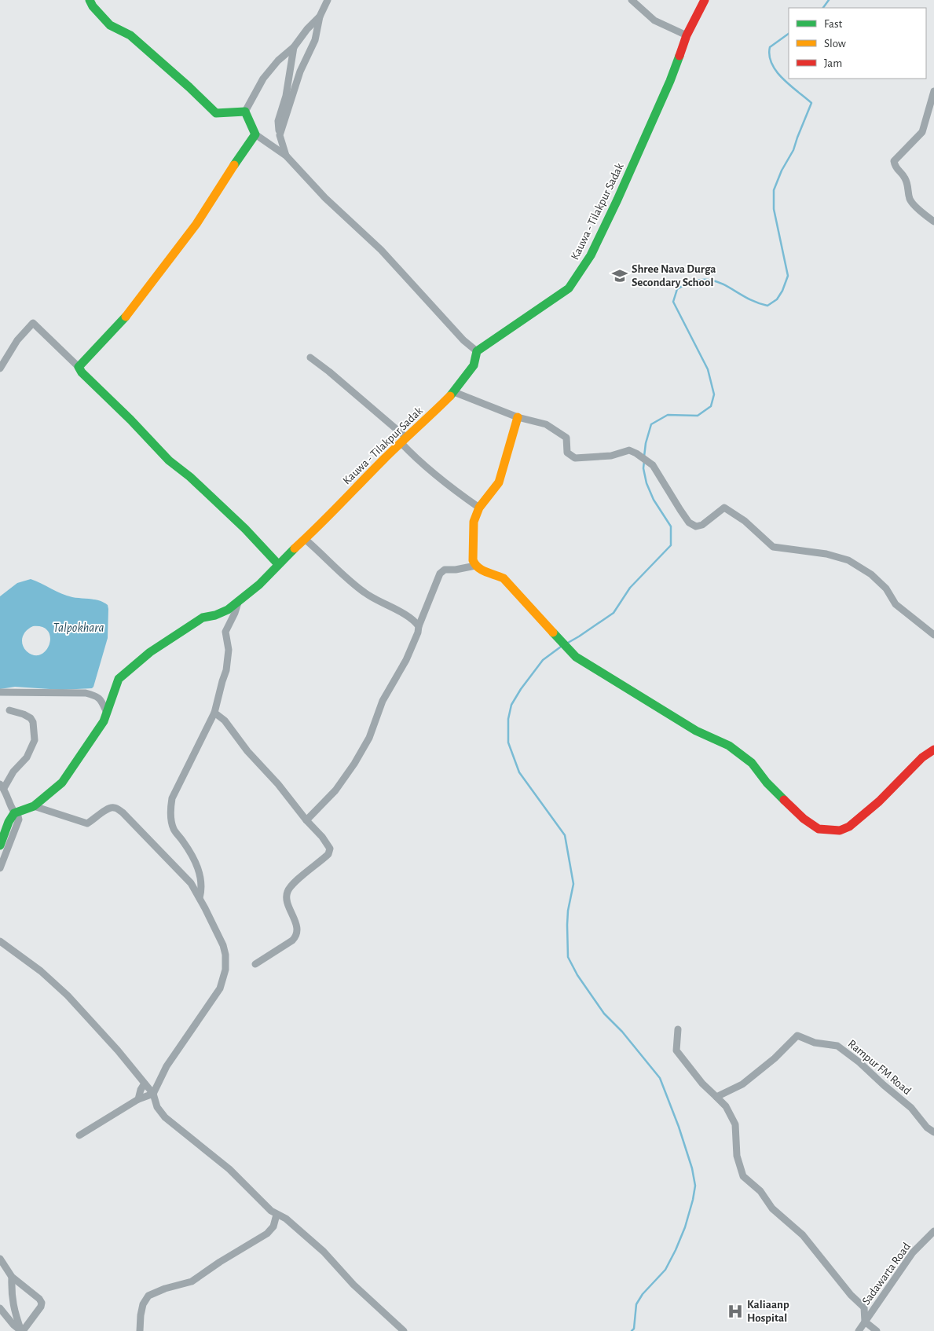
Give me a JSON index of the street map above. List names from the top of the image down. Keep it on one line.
{"streets":{"street":["Kauwa - Tilakpur Sadak","Rampur FM Road","Sadawarta Road"]},"water":["Talpokhara"],"places":{"school or university":["Shree Nava Durga Secondary School"],"hospital":["Kaliaanp Hospital"]},"legend":["Fast","Slow","Jam"]}
